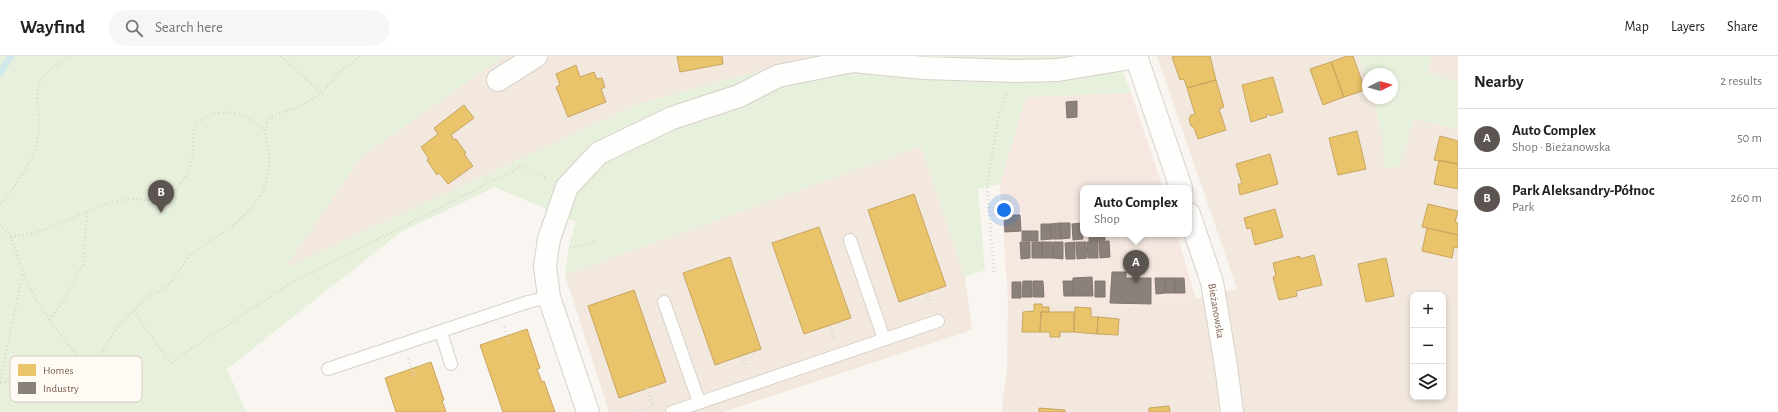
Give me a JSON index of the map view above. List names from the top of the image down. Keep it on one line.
{"streets":{"street":["Bieżanowska"]},"legend":["Homes","Industry"],"north":"right","page":{"header":"Wayfind","search":"Search here","nav":["Map","Layers","Share"],"heading":["Nearby","2 results"],"list":[{"mark":"A","name":"Auto Complex","note":"Shop · Bieżanowska","value":"50 m"},{"mark":"B","name":"Park Aleksandry-Północ","note":"Park","value":"260 m"}],"pins":["B","A"],"popup":["Auto Complex","Shop"],"map_buttons":["+","−"]}}
